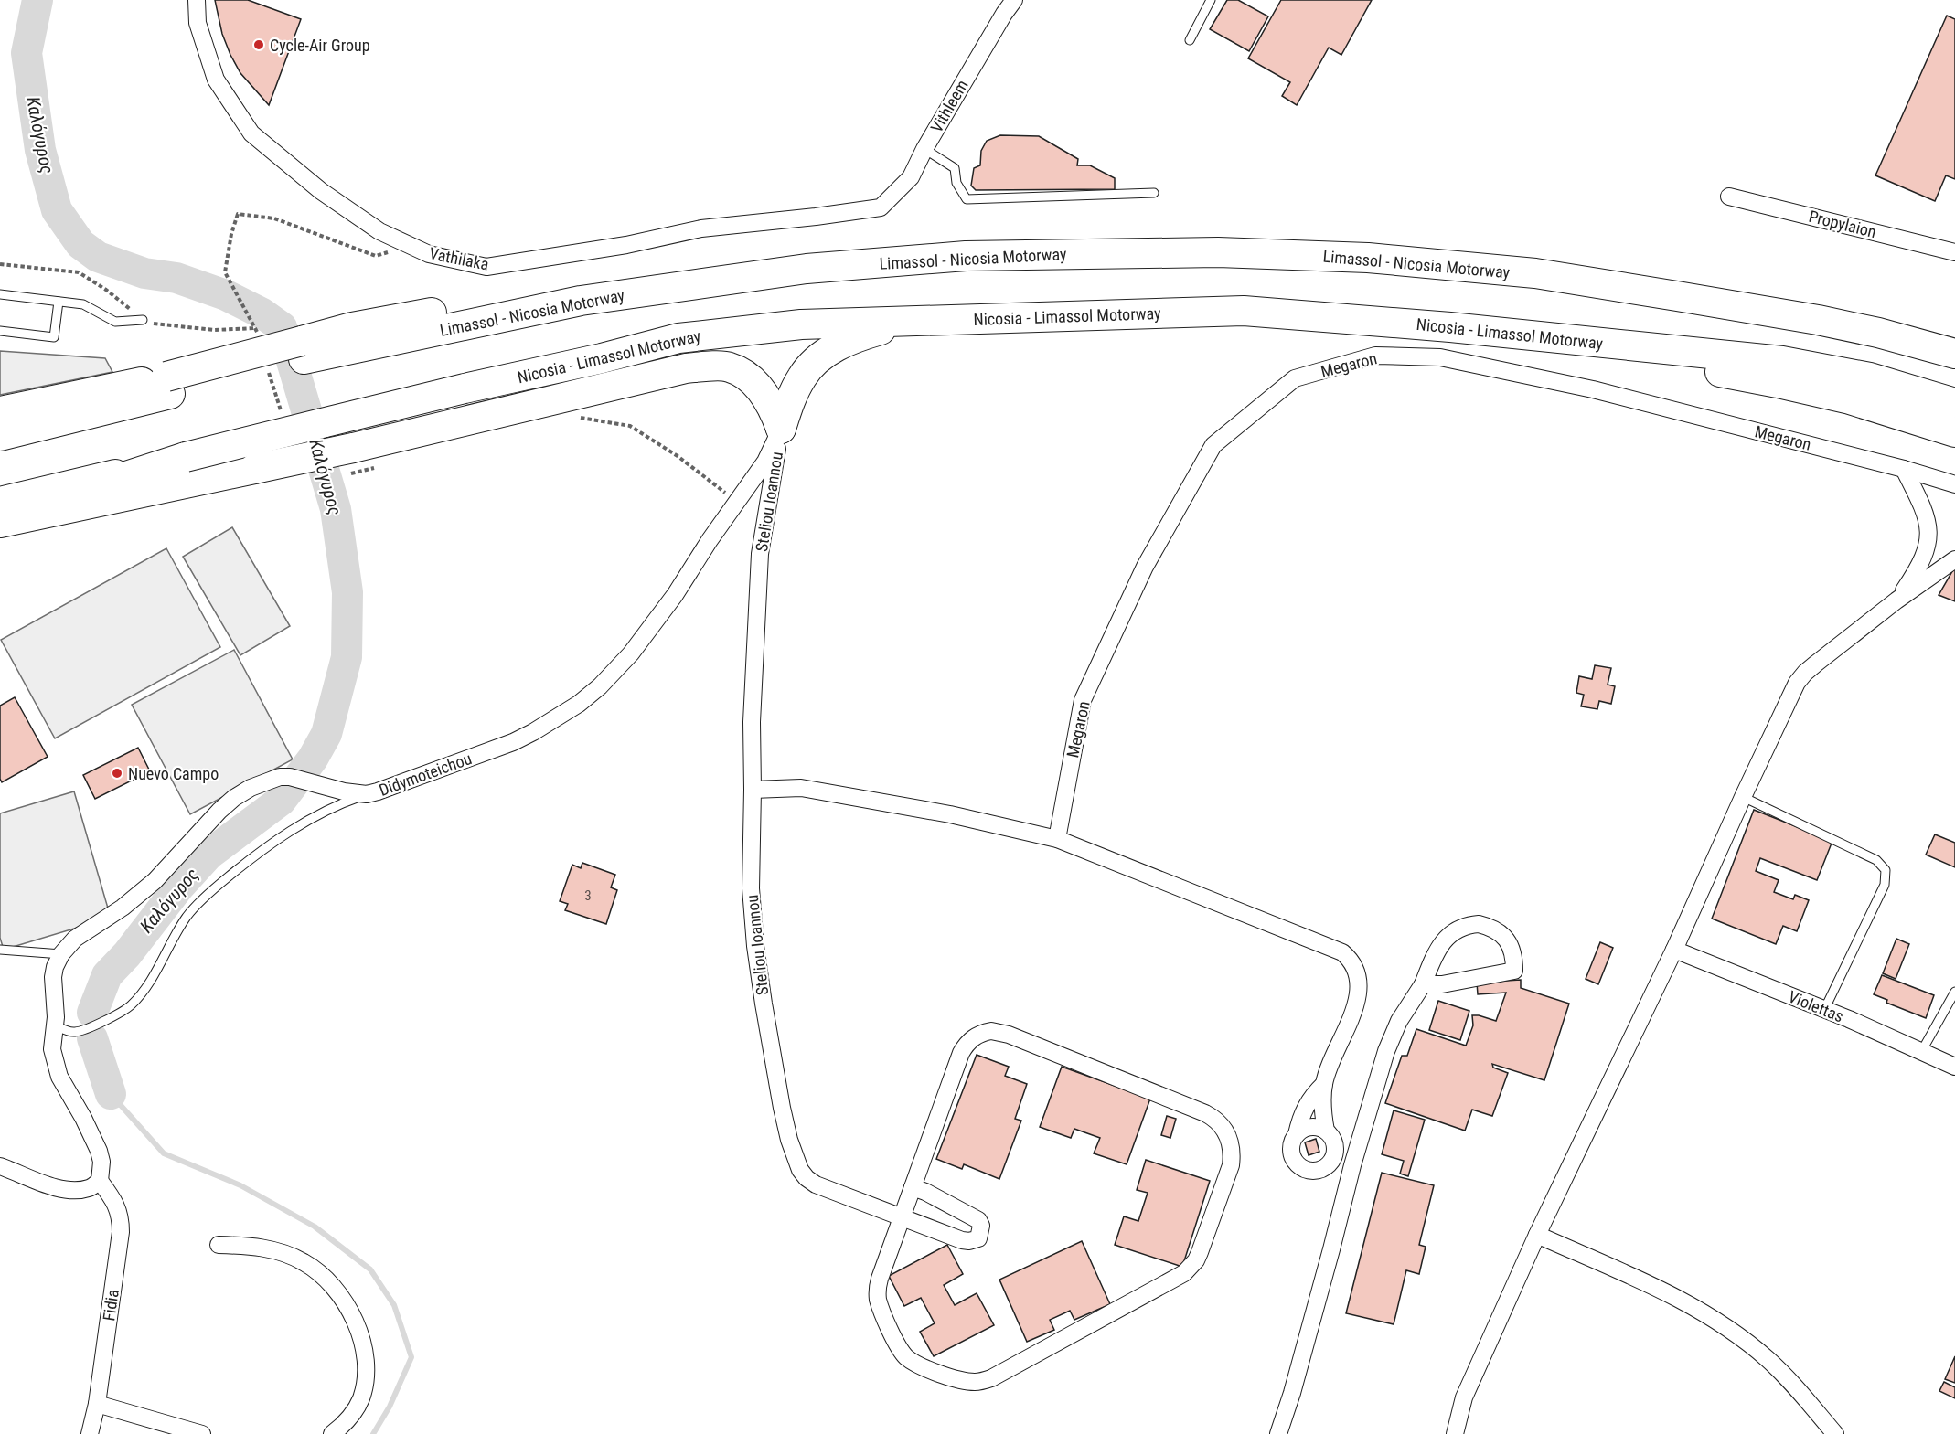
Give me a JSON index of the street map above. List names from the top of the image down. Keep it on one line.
{"streets":{"highway":["Limassol - Nicosia Motorway","Nicosia - Limassol Motorway"],"street":["Vithleem","Propylaion","Vathilaka","Megaron","Steliou Ioannou","Didymoteichou","Violettas","Fidia"]},"crossings":[["Vithleem","Vathilaka"],["Steliou Ioannou","Didymoteichou"],["Didymoteichou","Fidia"]],"water":["Καλόγυρος"],"places":["Cycle-Air Group","Nuevo Campo"],"house_numbers":["3"]}
